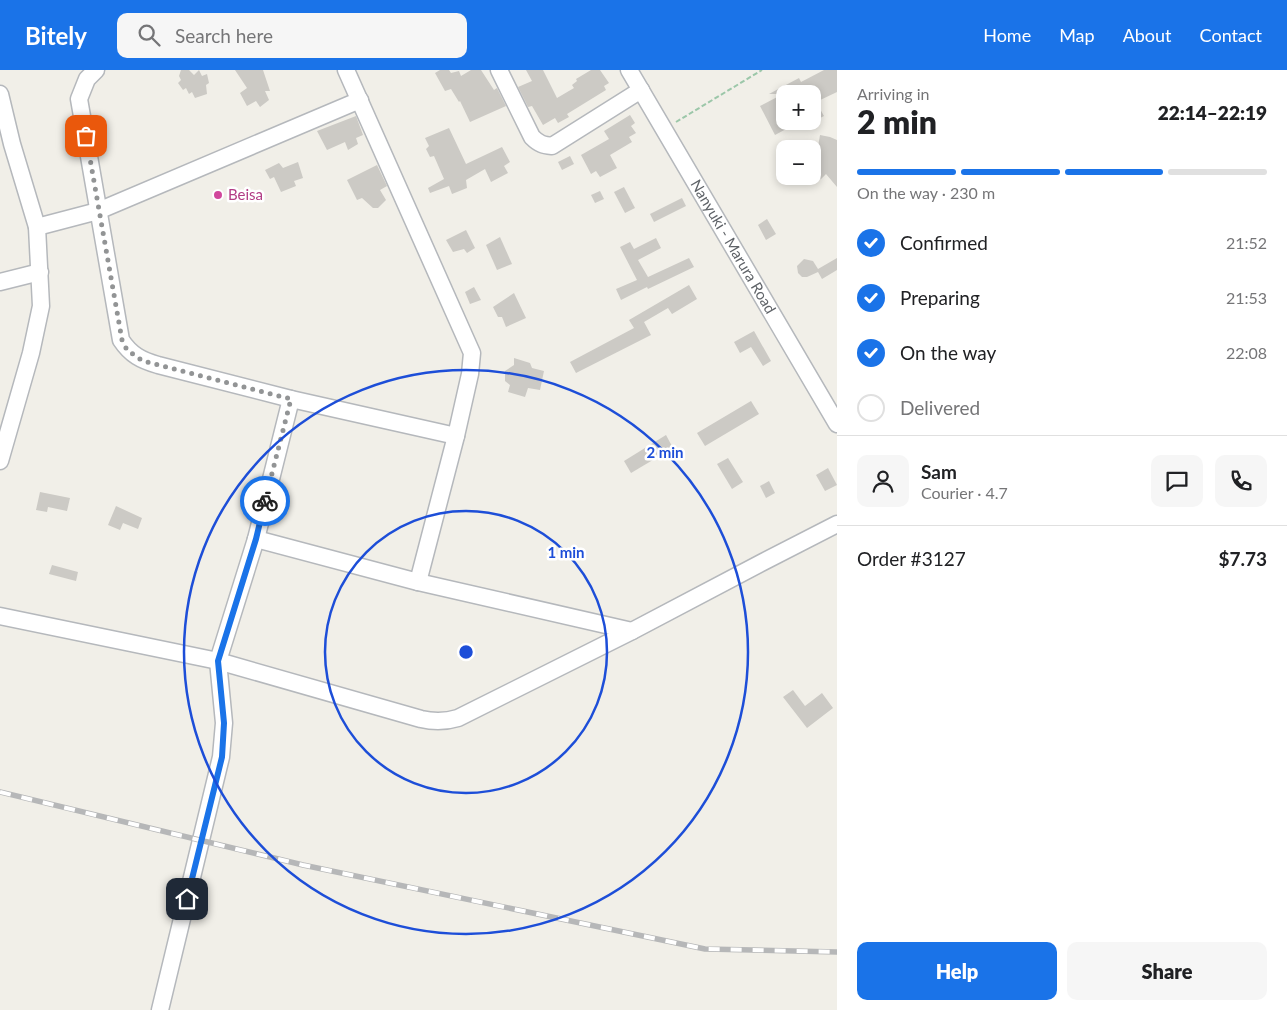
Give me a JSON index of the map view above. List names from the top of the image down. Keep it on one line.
{"streets":{"street":["Nanyuki - Marura Road"]},"places":["Beisa"],"page":{"header":"Bitely","search":"Search here","nav":["Home","Map","About","Contact"],"heading":["2 min","Arriving in","22:14–22:19"],"panel":["Sam","Courier · 4.7","Order #3127","$7.73"],"map_buttons":["+","−"],"bar":"On the way · 230 m","list":[["Confirmed","21:52"],["Preparing","21:53"],["On the way","22:08"],"Delivered"],"buttons":["Help","Share"]},"rings":["2 min","1 min"]}
